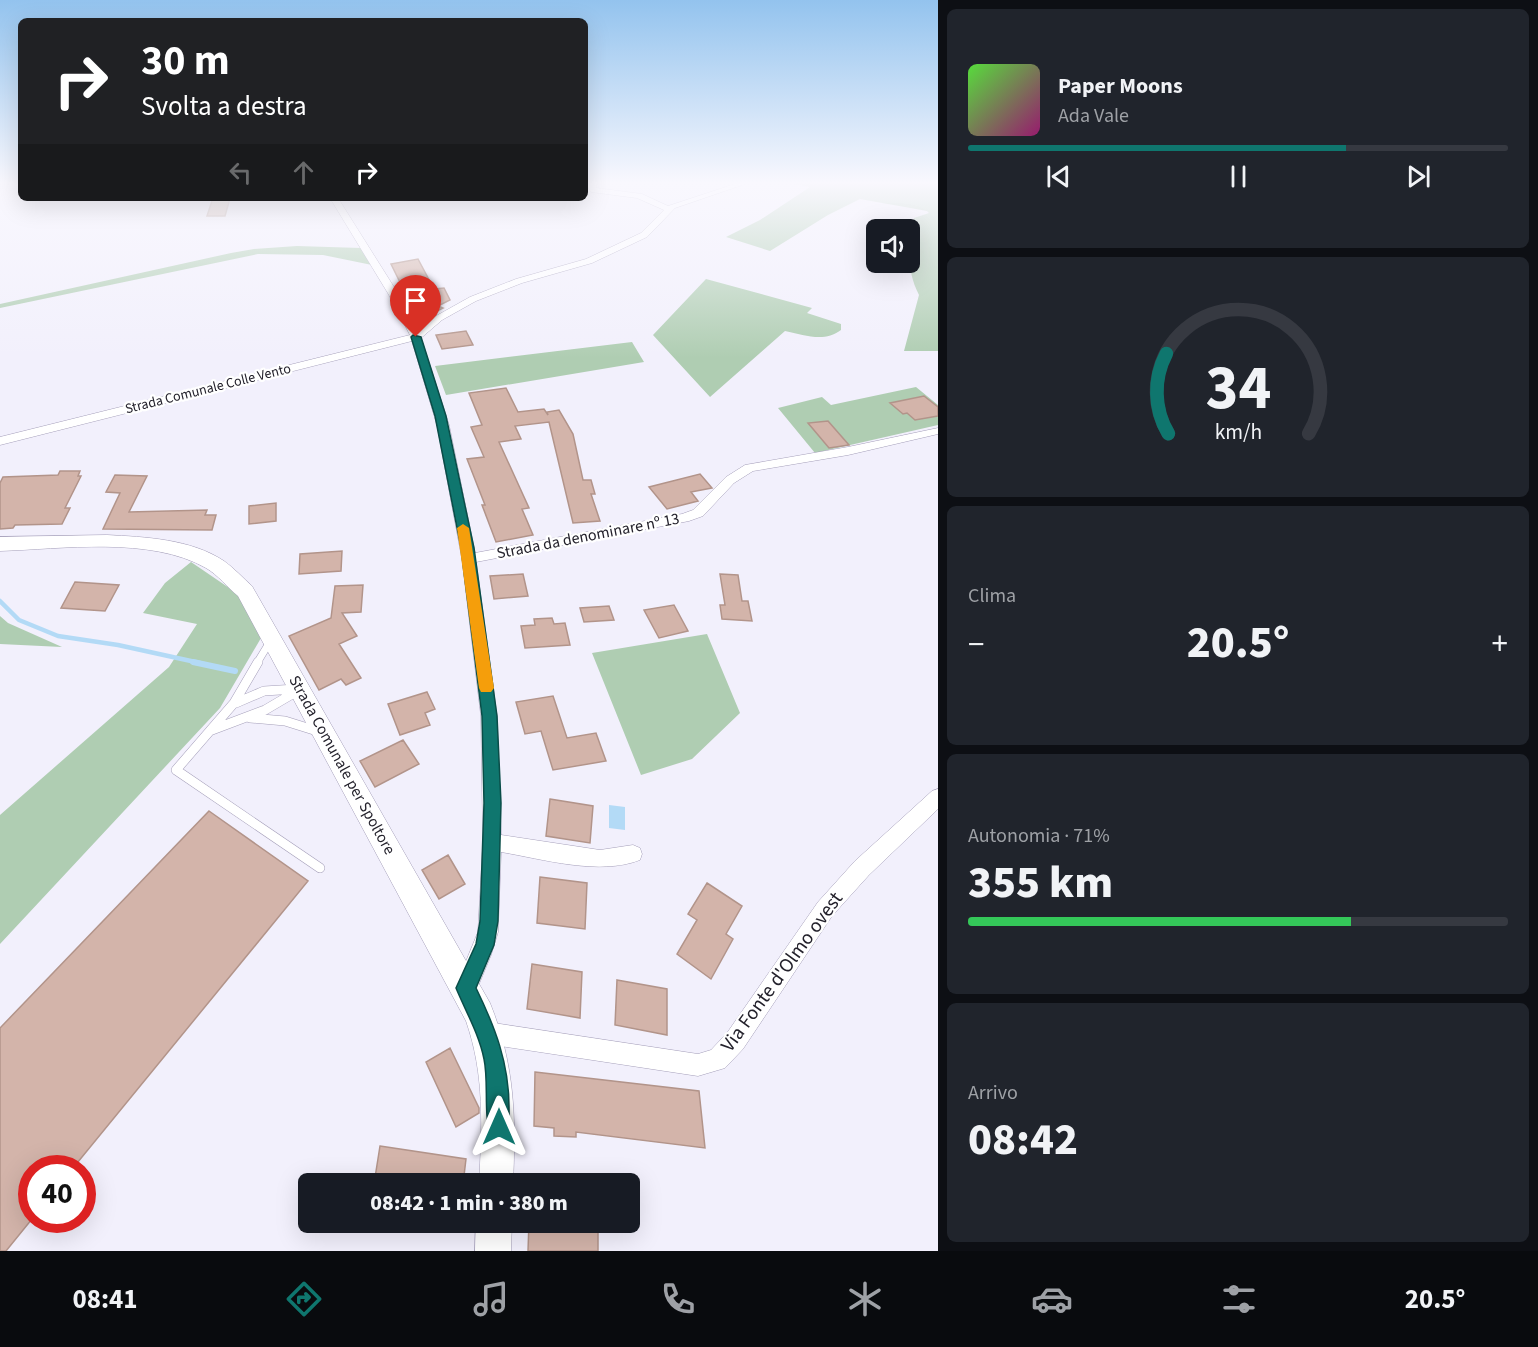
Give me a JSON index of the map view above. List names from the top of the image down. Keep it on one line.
{"streets":{"street":["Strada Comunale Colle Vento","Strada da denominare nº 13","Strada Comunale per Spoltore","Via Fonte d'Olmo ovest"]},"crossings":[["Strada Comunale per Spoltore","Via Fonte d'Olmo ovest"]],"page":{"turn":["30 m","Svolta a destra"],"song":["Paper Moons","Ada Vale"],"tile":["Clima",["Autonomia · 71%","355 km"],["Arrivo","08:42"]],"heat":["−","20.5°","+"],"limit":"40","trip":"08:42 · 1 min · 380 m","tabs":["08:41","20.5°"],"gauge":["34","km/h"]}}
